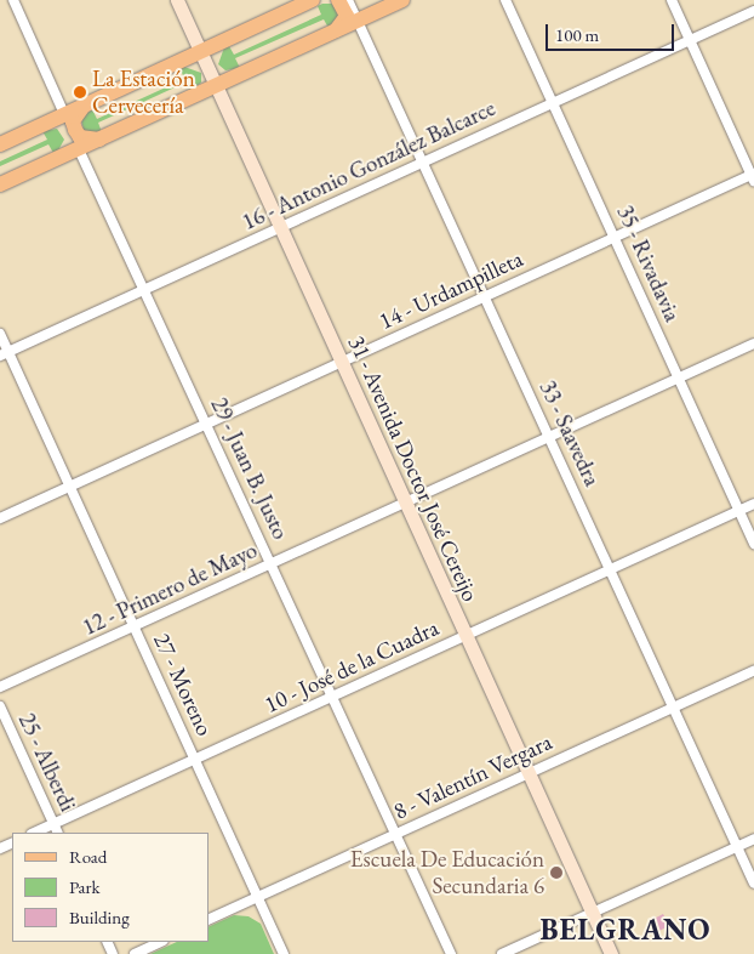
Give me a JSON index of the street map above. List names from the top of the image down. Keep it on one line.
{"streets":{"street":["16 - Antonio González Balcarce","35 - Rivadavia","14 - Urdampilleta","33 - Saavedra","29 - Juan B. Justo","31 - Avenida Doctor José Cereijo","12 - Primero de Mayo","10 - José de la Cuadra","27 - Moreno","25 - Alberdi","8 - Valentín Vergara"]},"crossings":[["16 - Antonio González Balcarce","35 - Rivadavia"],["16 - Antonio González Balcarce","33 - Saavedra"],["16 - Antonio González Balcarce","29 - Juan B. Justo"],["16 - Antonio González Balcarce","31 - Avenida Doctor José Cereijo"],["16 - Antonio González Balcarce","27 - Moreno"],["35 - Rivadavia","14 - Urdampilleta"],["35 - Rivadavia","12 - Primero de Mayo"],["35 - Rivadavia","10 - José de la Cuadra"],["14 - Urdampilleta","33 - Saavedra"],["14 - Urdampilleta","29 - Juan B. Justo"],["14 - Urdampilleta","31 - Avenida Doctor José Cereijo"],["14 - Urdampilleta","27 - Moreno"],["33 - Saavedra","12 - Primero de Mayo"],["33 - Saavedra","10 - José de la Cuadra"],["33 - Saavedra","8 - Valentín Vergara"],["29 - Juan B. Justo","12 - Primero de Mayo"],["29 - Juan B. Justo","10 - José de la Cuadra"],["29 - Juan B. Justo","8 - Valentín Vergara"],["31 - Avenida Doctor José Cereijo","12 - Primero de Mayo"],["31 - Avenida Doctor José Cereijo","10 - José de la Cuadra"],["31 - Avenida Doctor José Cereijo","8 - Valentín Vergara"],["12 - Primero de Mayo","27 - Moreno"],["10 - José de la Cuadra","27 - Moreno"],["10 - José de la Cuadra","25 - Alberdi"],["27 - Moreno","8 - Valentín Vergara"]],"districts":["BELGRANO"],"places":["La Estación Cervecería","Escuela De Educación Secundaria 6"],"legend":["Road","Park","Building"],"scale_bar":"100 m"}
